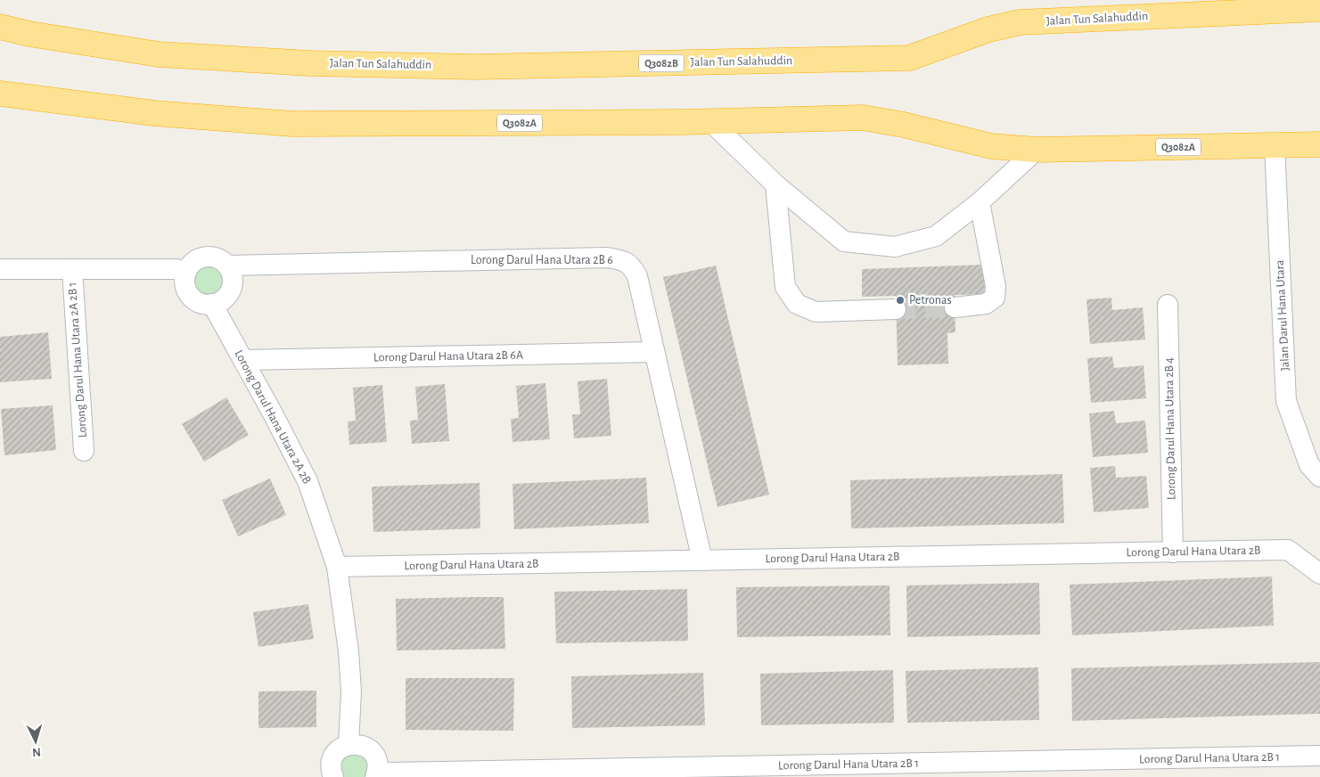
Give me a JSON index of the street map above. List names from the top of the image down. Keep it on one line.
{"streets":{"highway":["Jalan Tun Salahuddin","Q3082B","Q3082A"],"street":["Lorong Darul Hana Utara 2B 6","Jalan Darul Hana Utara","Lorong Darul Hana Utara 2B 6A","Lorong Darul Hana Utara 2A 2B 1","Lorong Darul Hana Utara 2A 2B","Lorong Darul Hana Utara 2B 4","Lorong Darul Hana Utara 2B","Lorong Darul Hana Utara 2B 1"]},"crossings":[["Q3082A","Jalan Darul Hana Utara"],["Lorong Darul Hana Utara 2B 6","Lorong Darul Hana Utara 2B 6A"],["Lorong Darul Hana Utara 2B 6","Lorong Darul Hana Utara 2A 2B"],["Lorong Darul Hana Utara 2B 6","Lorong Darul Hana Utara 2B"],["Lorong Darul Hana Utara 2B 6A","Lorong Darul Hana Utara 2A 2B"],["Lorong Darul Hana Utara 2A 2B","Lorong Darul Hana Utara 2B"],["Lorong Darul Hana Utara 2B 4","Lorong Darul Hana Utara 2B"]],"places":["Petronas"],"north":"bottom"}
